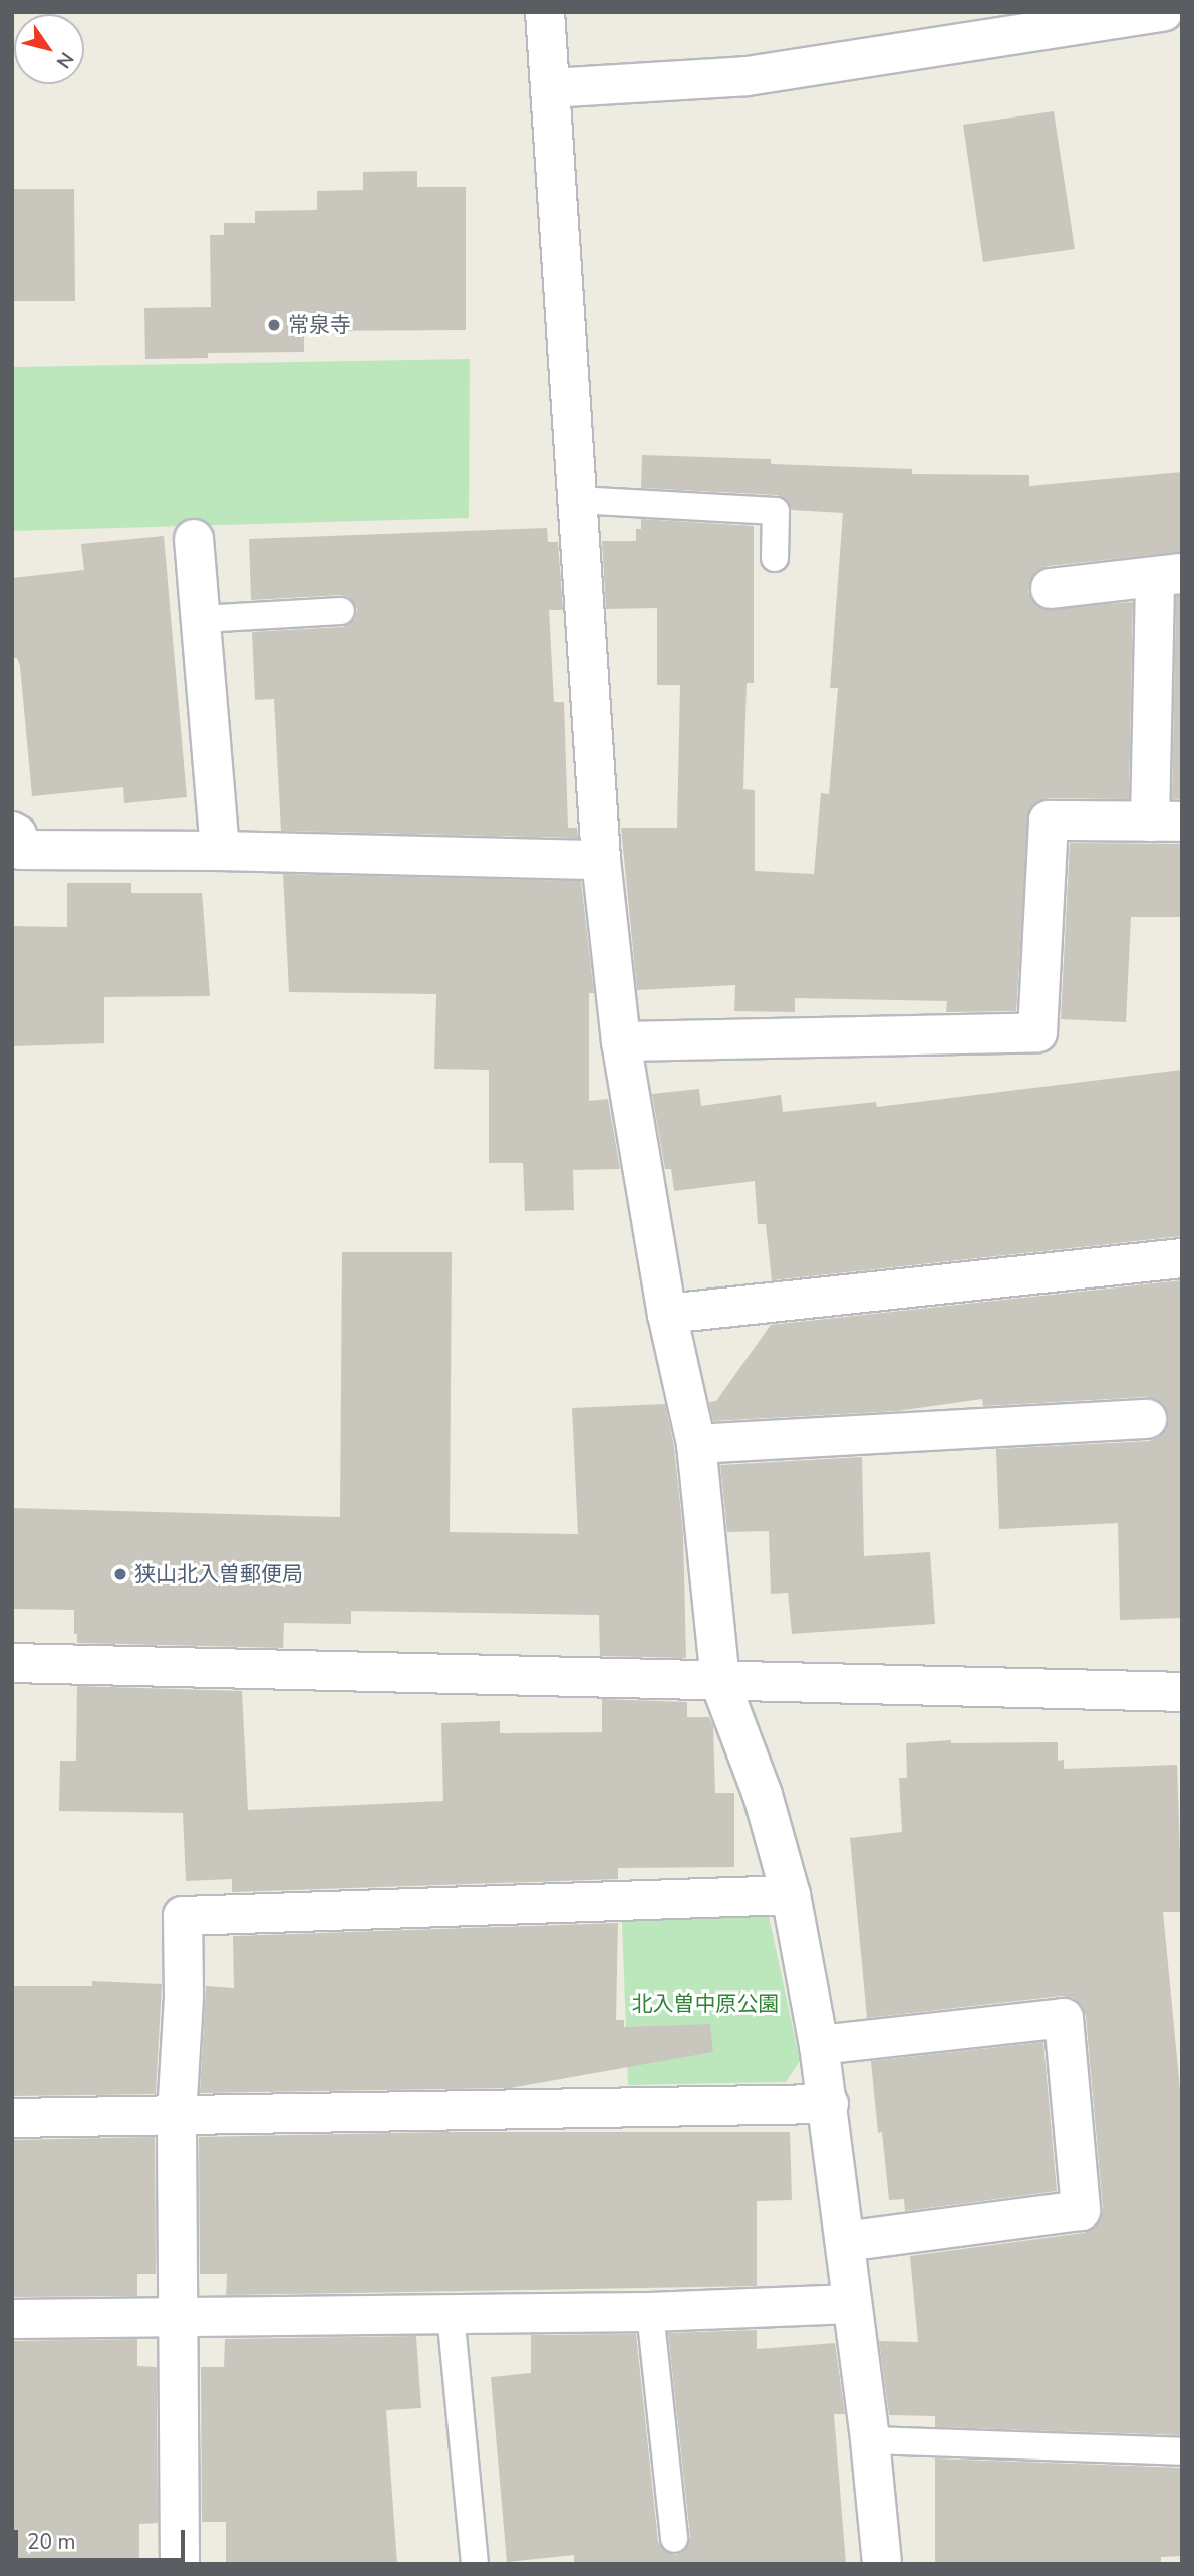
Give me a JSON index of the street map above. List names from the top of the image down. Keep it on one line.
{"parks":["北入曽中原公園"],"places":["常泉寺","狭山北入曽郵便局"],"scale_bar":"20 m","north":"bottom right"}
